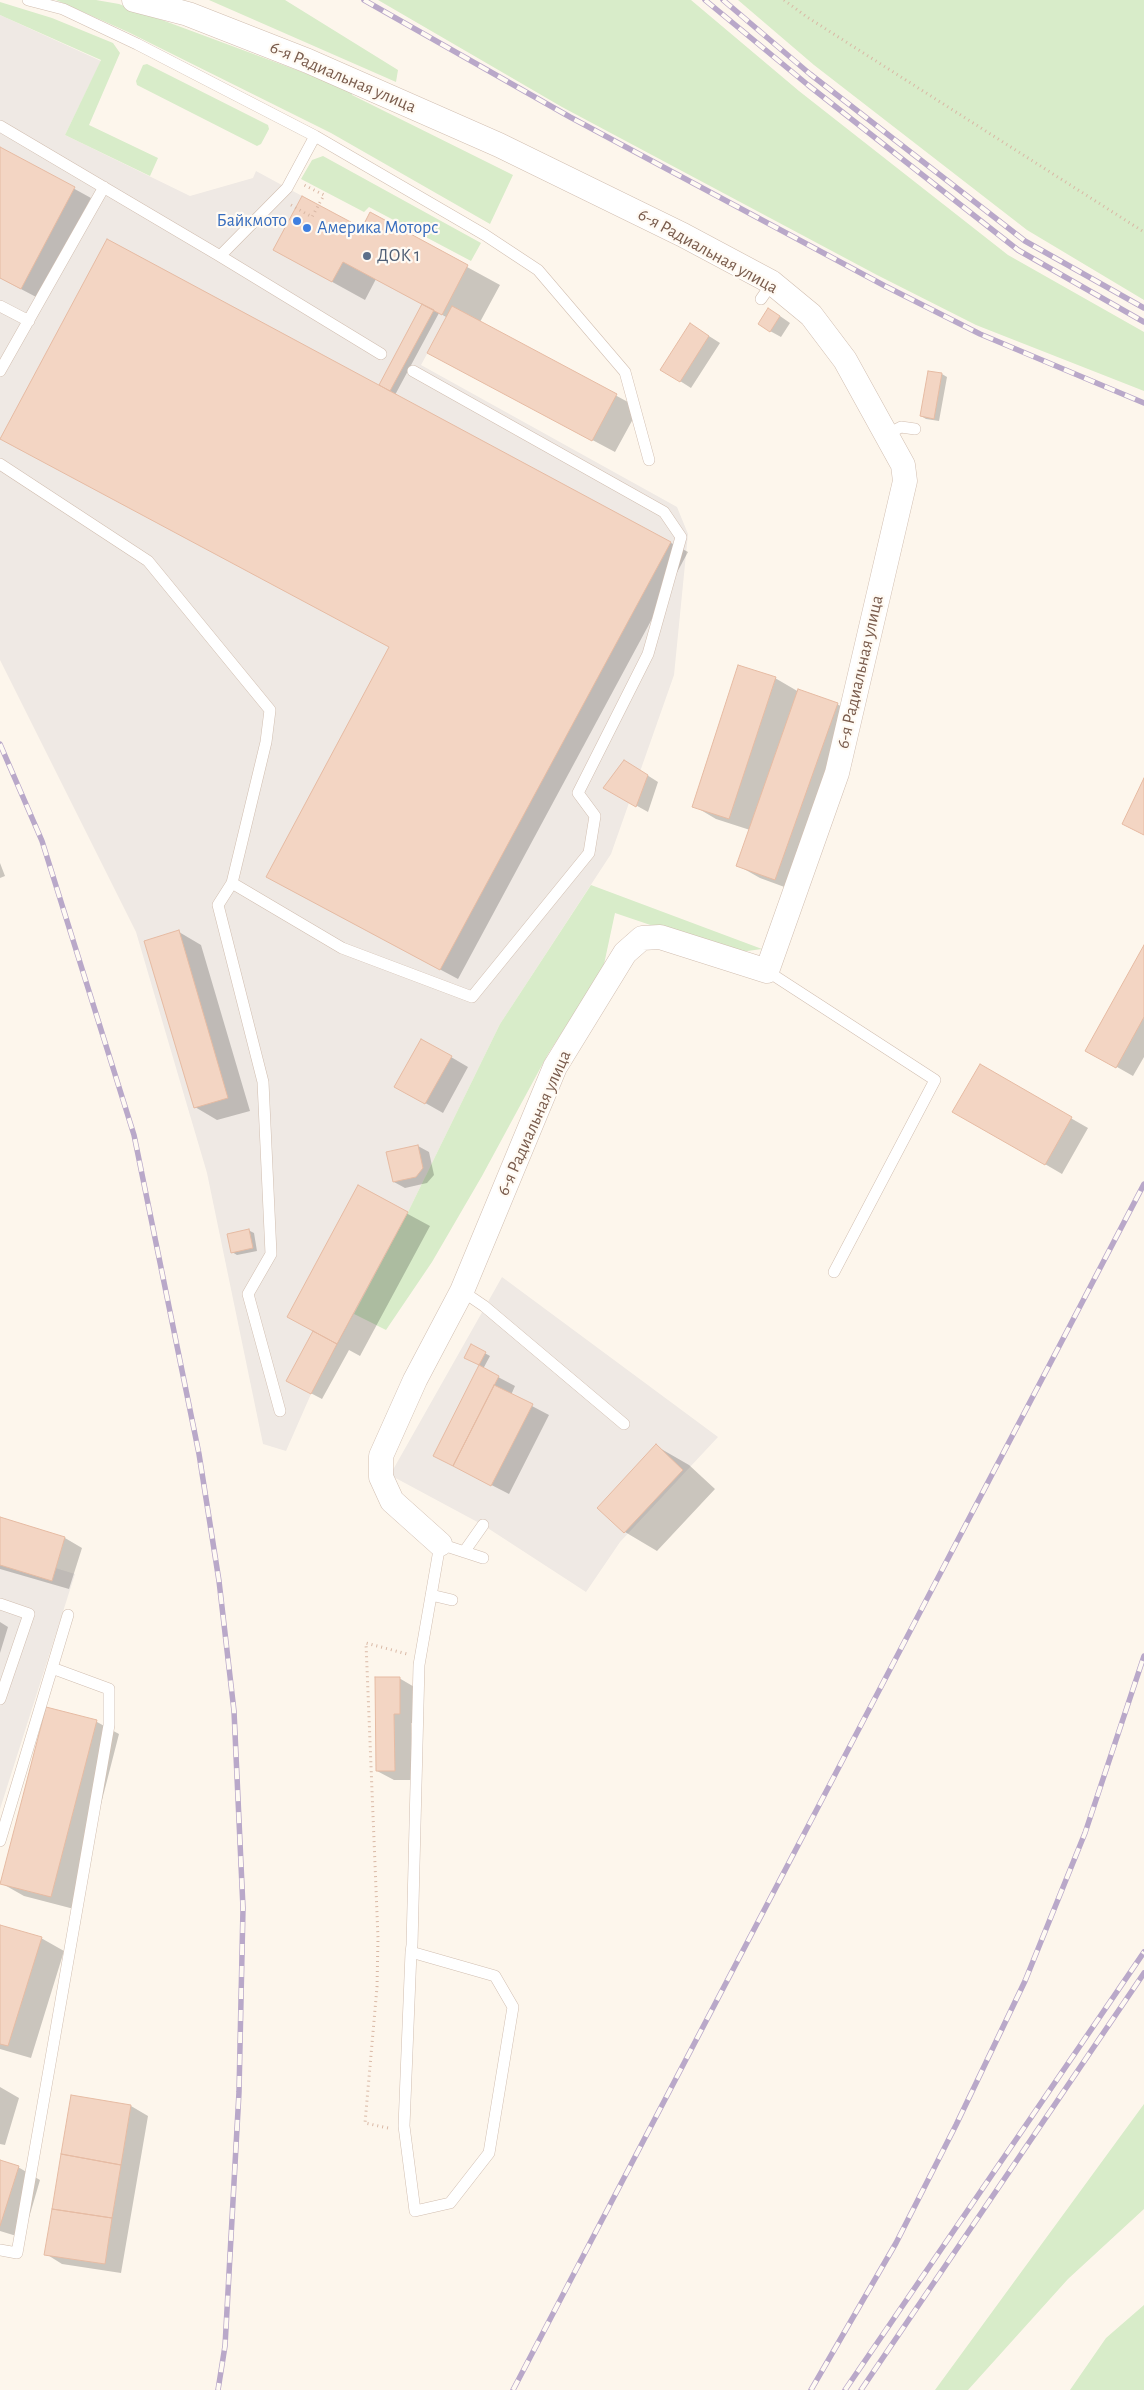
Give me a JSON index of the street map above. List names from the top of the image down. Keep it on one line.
{"streets":{"street":["6-я Радиальная улица"]},"places":["Байкмото","Америка Моторс","ДОК 1"]}
